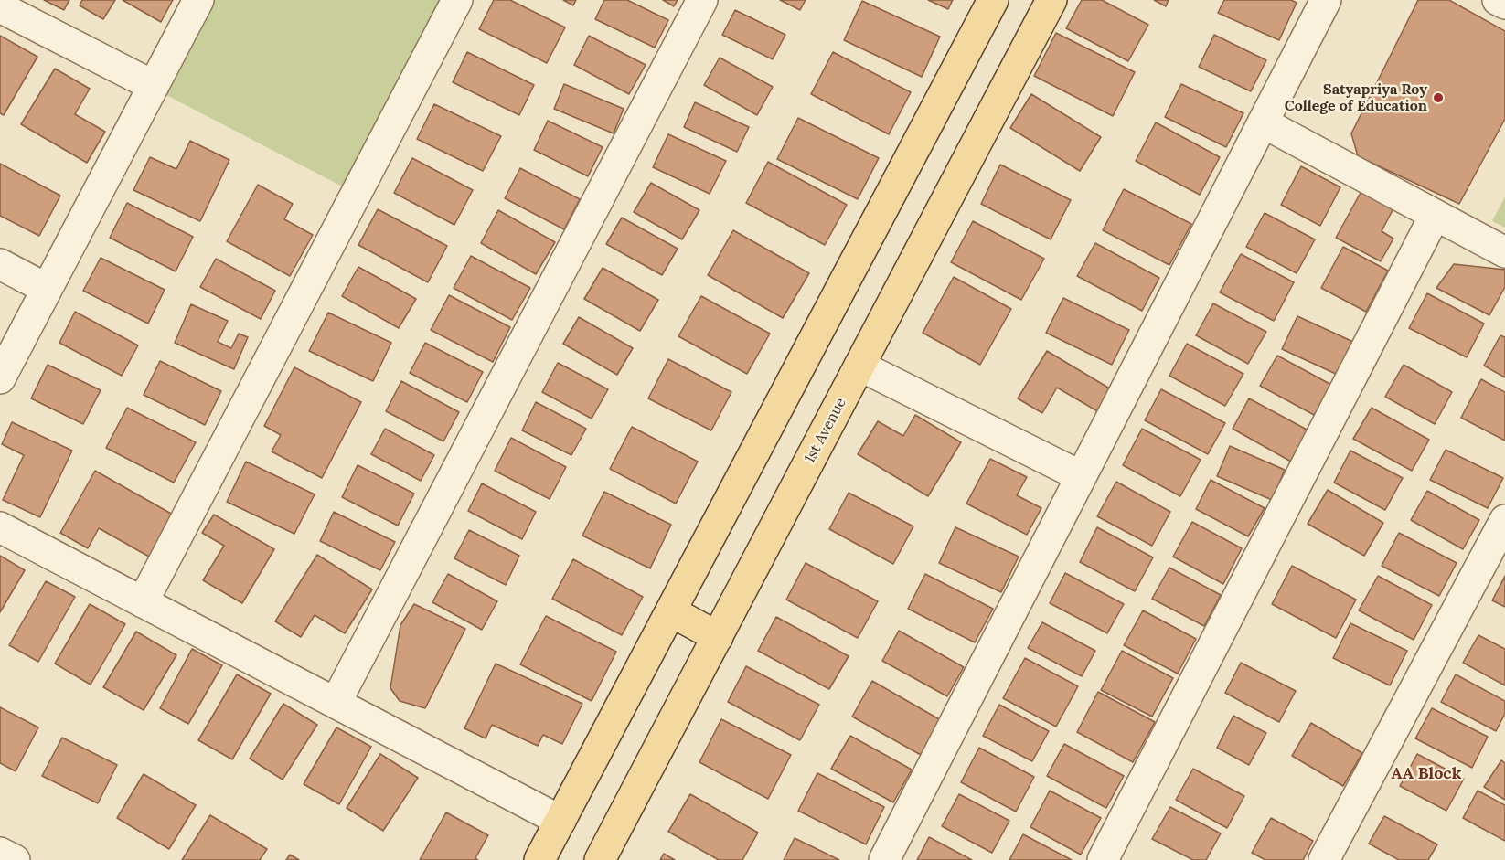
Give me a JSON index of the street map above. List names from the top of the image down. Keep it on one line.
{"streets":{"main road":["1st Avenue"]},"districts":["AA Block"],"places":["Satyapriya Roy College of Education"]}
